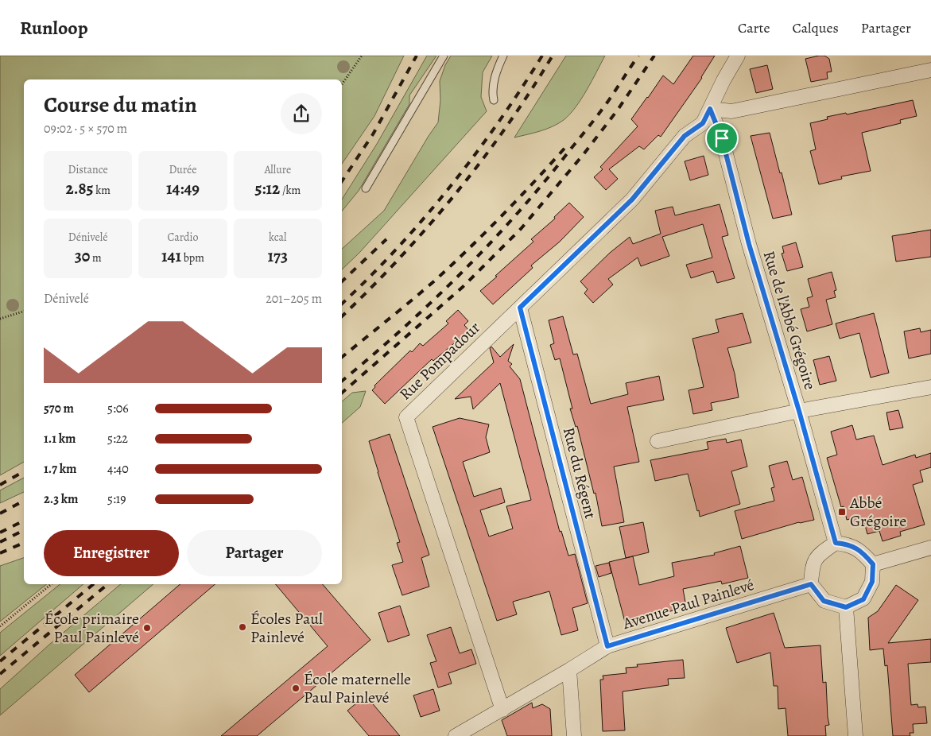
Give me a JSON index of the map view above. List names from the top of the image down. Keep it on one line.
{"streets":{"street":["Rue de l'Abbé Grégoire","Rue Pompadour","Rue du Régent","Avenue Paul Painlevé"]},"crossings":[["Rue de l'Abbé Grégoire","Rue Pompadour"],["Rue de l'Abbé Grégoire","Avenue Paul Painlevé"],["Rue Pompadour","Rue du Régent"],["Rue Pompadour","Avenue Paul Painlevé"],["Rue du Régent","Avenue Paul Painlevé"]],"places":{"transit":["Abbé Grégoire"],"other":["Écoles Paul Painlevé","École primaire Paul Painlevé","École maternelle Paul Painlevé"]},"page":{"header":"Runloop","nav":["Carte","Calques","Partager"],"heading":["Course du matin","09:02 · 5 × 570 m"],"stats":[["Distance","2.85 km"],["Durée","14:49"],["Allure","5:12 /km"],["Dénivelé","30 m"],["Cardio","141 bpm"],["kcal","173"]],"chart":["Dénivelé","201–205 m"],"list":[{"name":"570 m","note":"5:06"},{"name":"1.1 km","note":"5:22"},{"name":"1.7 km","note":"4:40"},{"name":"2.3 km","note":"5:19"}],"buttons":["Enregistrer","Partager"]}}
